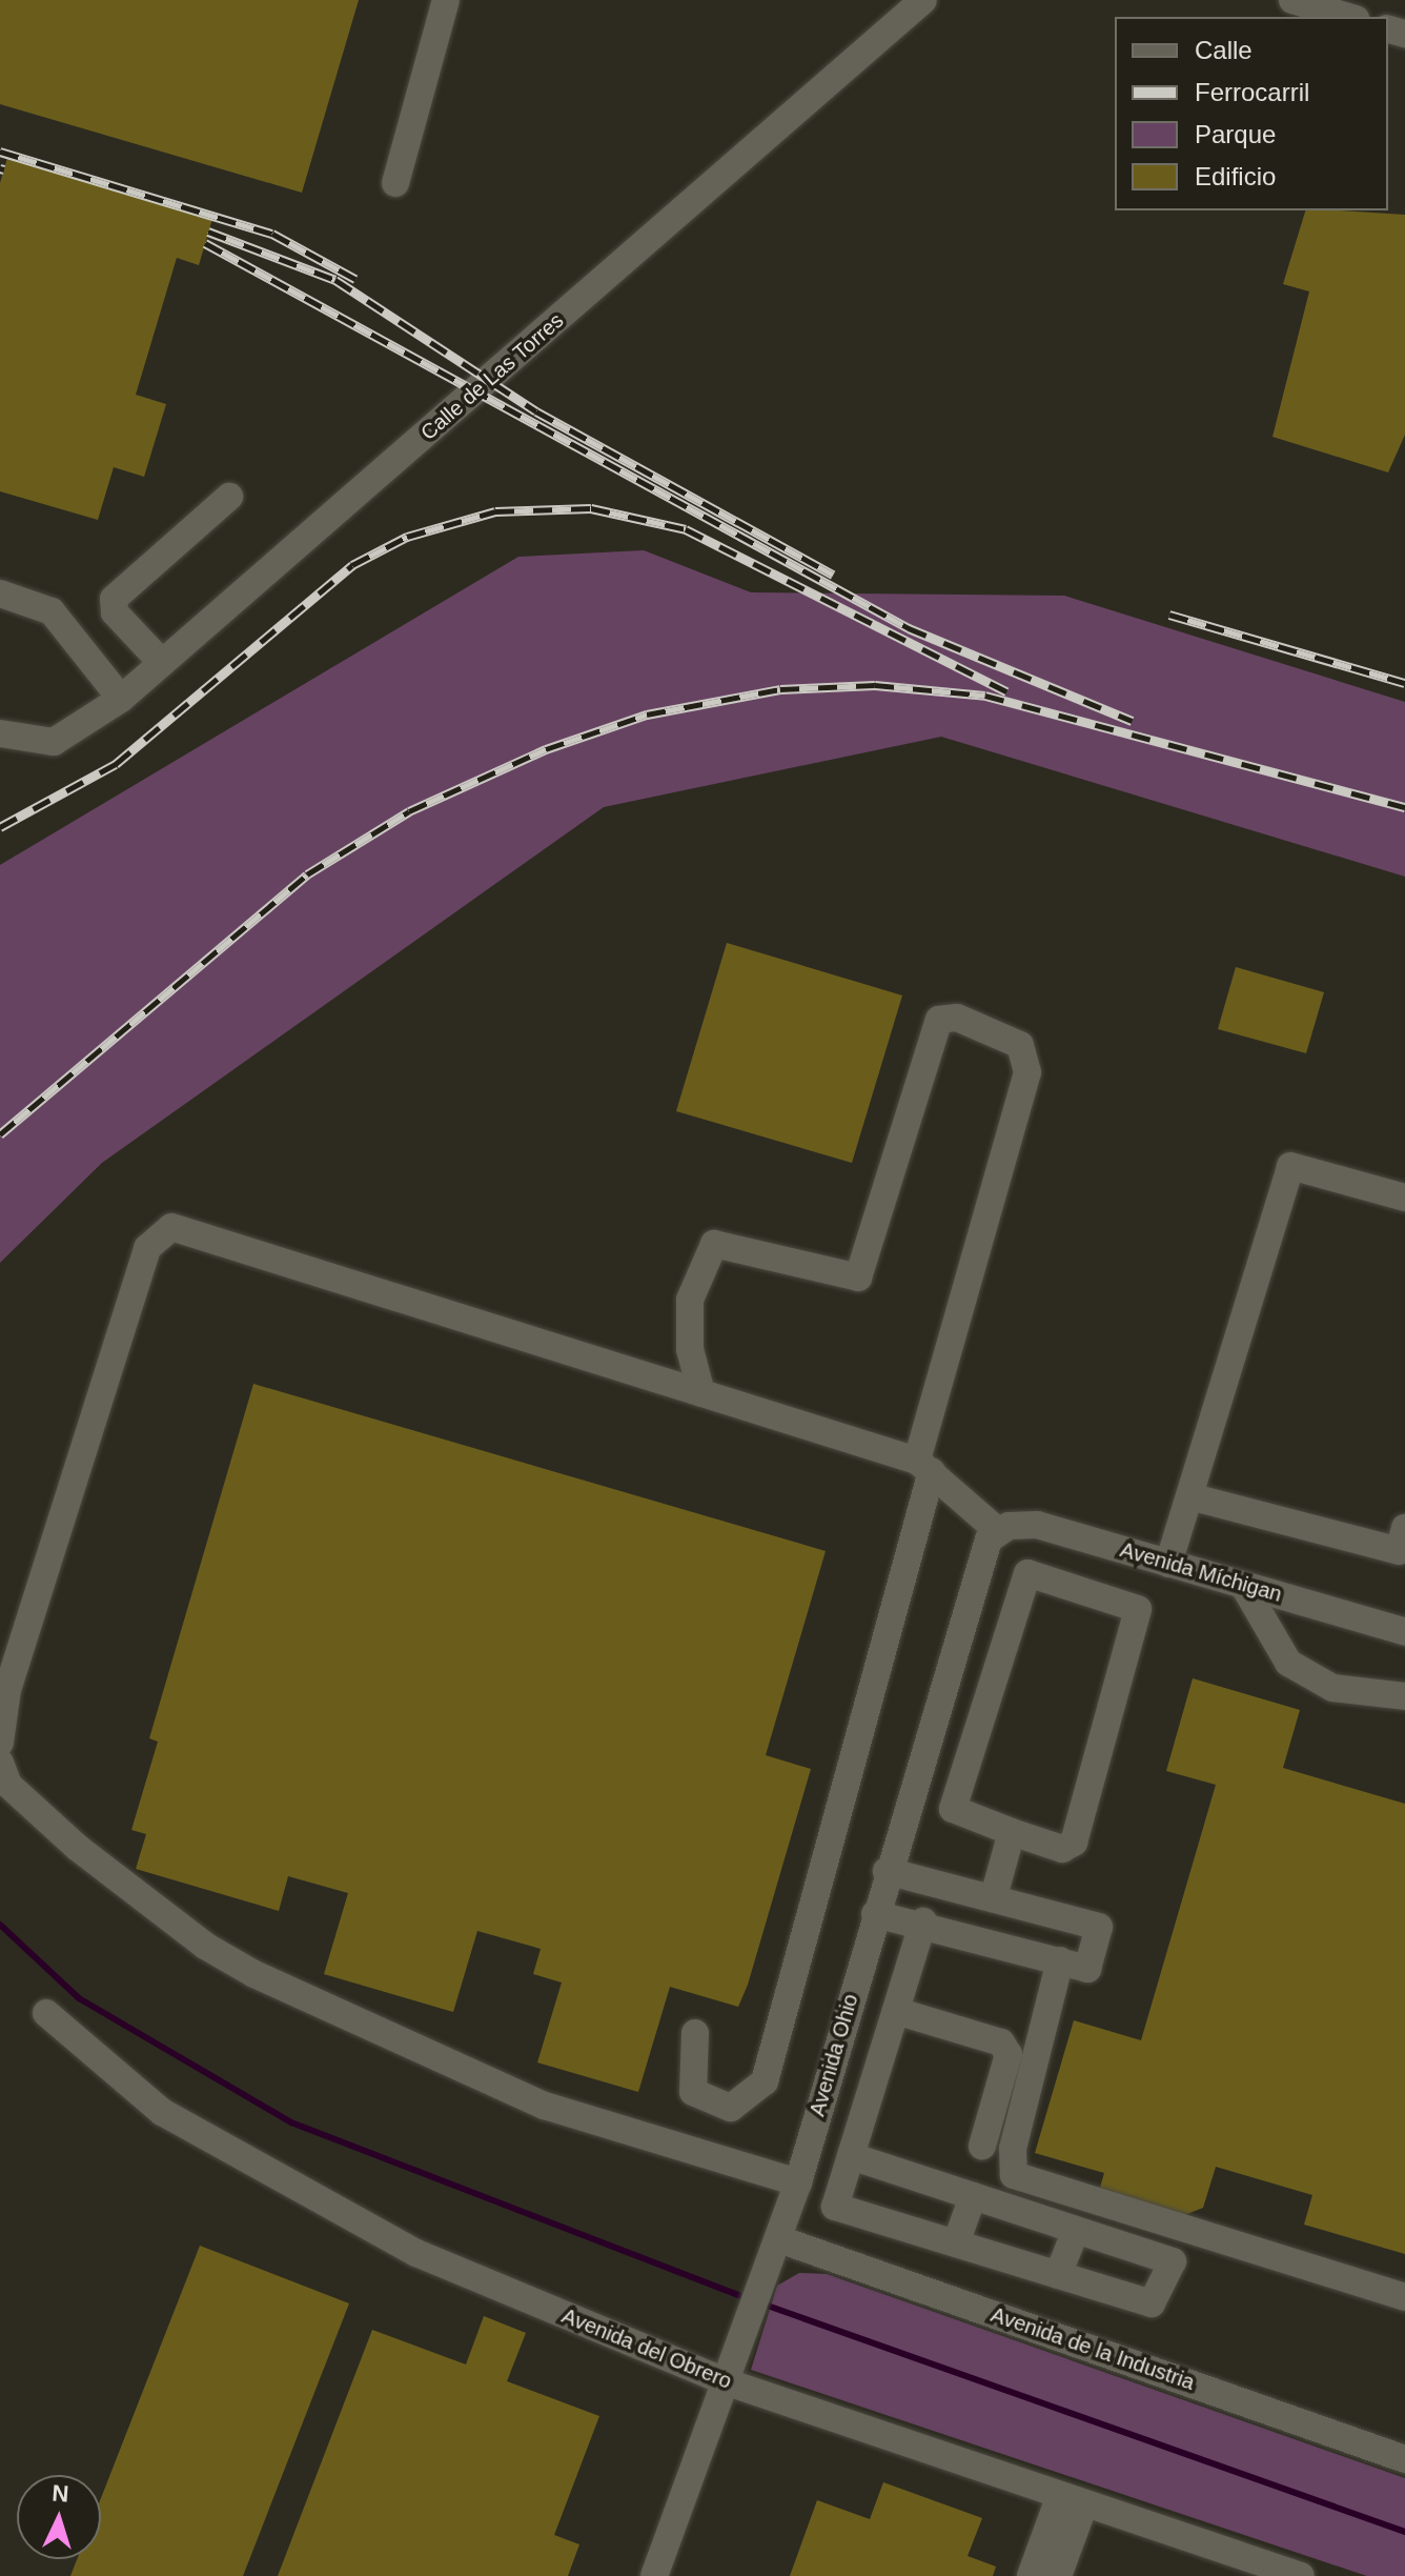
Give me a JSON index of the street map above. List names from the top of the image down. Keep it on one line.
{"streets":{"street":["Calle de Las Torres","Avenida Míchigan","Avenida Ohio","Avenida del Obrero","Avenida de la Industria"]},"crossings":[["Avenida Míchigan","Avenida Ohio"],["Avenida Ohio","Avenida del Obrero"],["Avenida Ohio","Avenida de la Industria"]],"legend":["Calle","Ferrocarril","Parque","Edificio"],"north":"top"}
